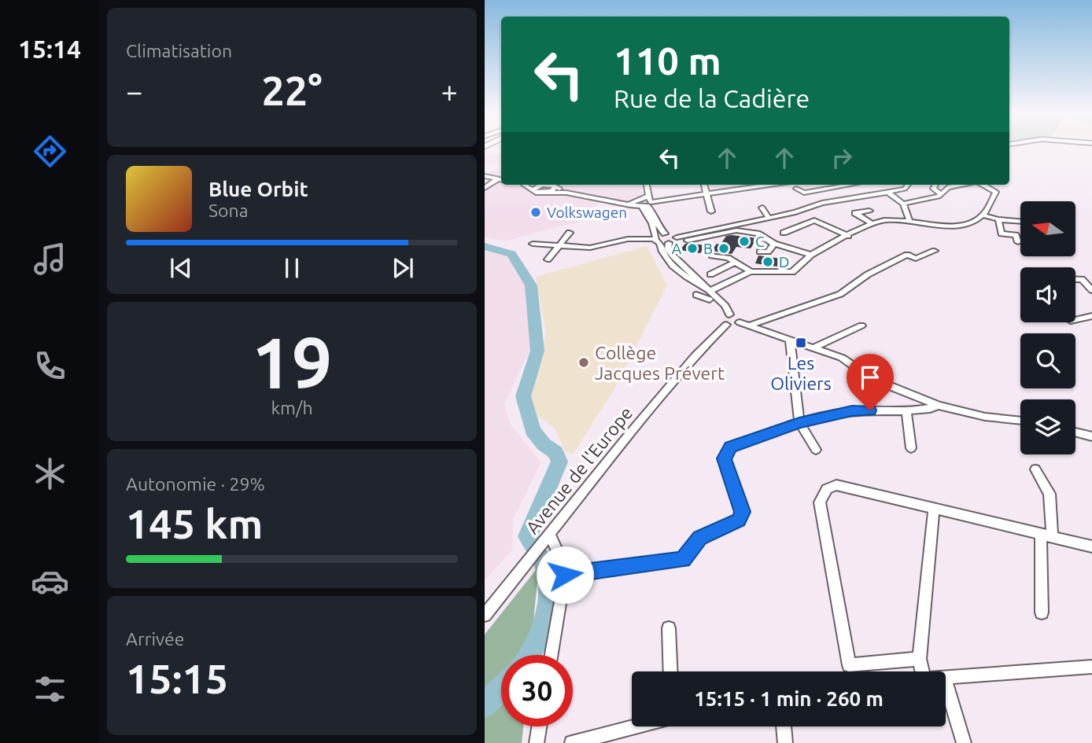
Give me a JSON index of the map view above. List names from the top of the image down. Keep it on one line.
{"streets":{"street":["Avenue de l'Europe"]},"places":{"other":["Volkswagen","C","A","B","D","Collège Jacques Prévert"],"transit":["Les Oliviers"]},"north":"left","page":{"tabs":"15:14","tile":["Climatisation",["19","km/h"],["Autonomie · 29%","145 km"],["Arrivée","15:15"]],"turn":["110 m","Rue de la Cadière"],"heat":["−","22°","+"],"song":["Blue Orbit","Sona"],"limit":"30","trip":"15:15 · 1 min · 260 m"}}
